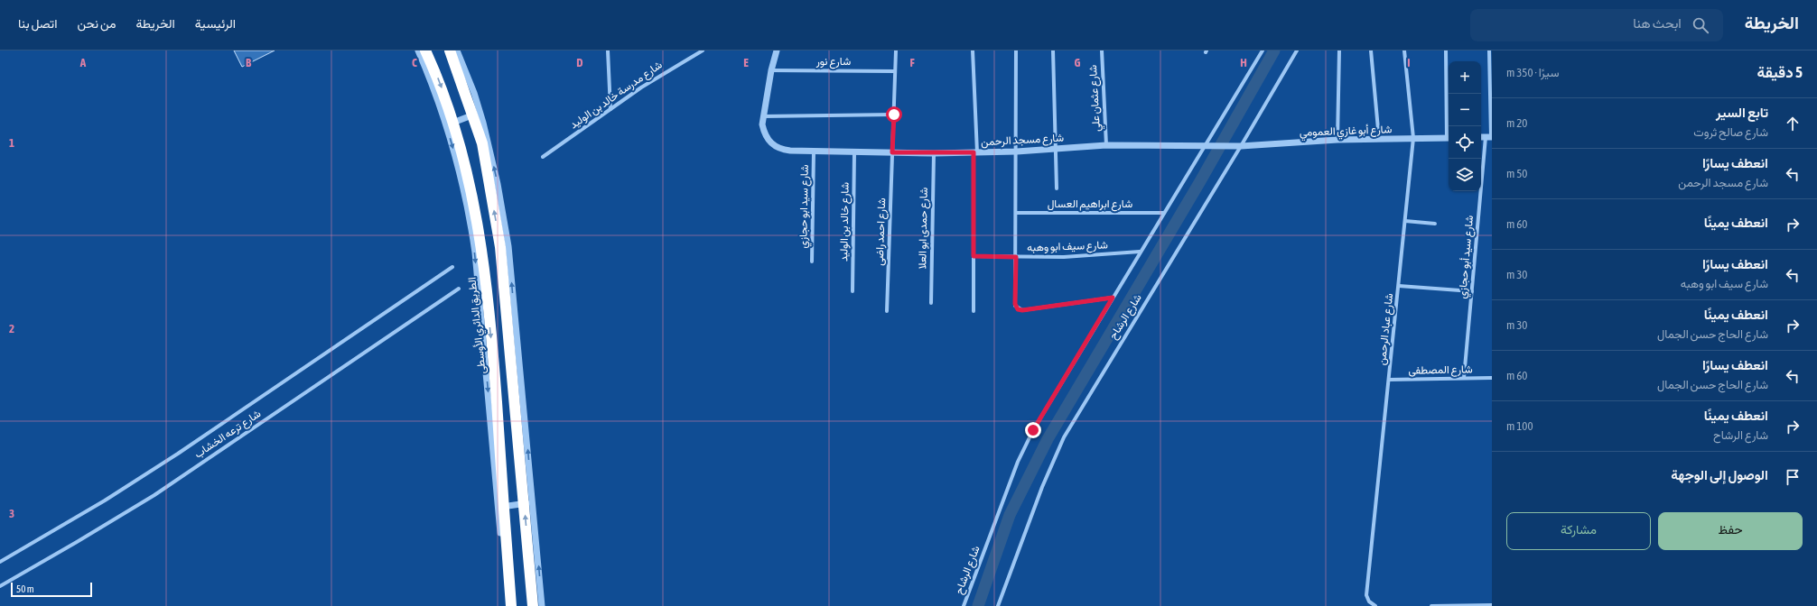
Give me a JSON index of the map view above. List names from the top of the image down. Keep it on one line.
{"streets":{"highway":["الطريق الدائري الأوسطى"],"street":["شارع نور","شارع مدرسة خالد بن الوليد","شارع عثمان علي","شارع أبو غازي العمومي","شارع مسجد الرحمن","شارع ابراهيم العسال","شارع سيد ابو حجازي","شارع خالد بن الوليد","شارع حمدى ابو العلا","شارع احمد راضى","شارع سيف ابو وهبه","شارع سيد أبو حجازي","شارع الرشاح","شارع عباد الرحمن","شارع المصطفى","شارع ترعه الخشاب"]},"crossings":[["شارع نور","شارع احمد راضى"],["شارع عثمان علي","شارع مسجد الرحمن"],["شارع أبو غازي العمومي","شارع مسجد الرحمن"],["شارع أبو غازي العمومي","شارع الرشاح"],["شارع أبو غازي العمومي","شارع عباد الرحمن"],["شارع مسجد الرحمن","شارع سيد ابو حجازي"],["شارع مسجد الرحمن","شارع خالد بن الوليد"],["شارع مسجد الرحمن","شارع حمدى ابو العلا"],["شارع مسجد الرحمن","شارع احمد راضى"],["شارع مسجد الرحمن","شارع الرشاح"],["شارع ابراهيم العسال","شارع الرشاح"],["شارع سيف ابو وهبه","شارع الرشاح"],["شارع سيد أبو حجازي","شارع المصطفى"],["شارع عباد الرحمن","شارع المصطفى"]],"scale_bar":"50 m","page":{"header":"الخريطة","search":"ابحث هنا","nav":["الرئيسية","الخريطة","من نحن","اتصل بنا"],"heading":["5 دقيقة","سيرًا · 350 m"],"map_buttons":["+","−"],"list":[["تابع السير","شارع صالح ثروت","20 m"],["انعطف يسارًا","شارع مسجد الرحمن","50 m"],["انعطف يمينًا","60 m"],["انعطف يسارًا","شارع سيف ابو وهبه","30 m"],["انعطف يمينًا","شارع الحاج حسن الجمال","30 m"],["انعطف يسارًا","شارع الحاج حسن الجمال","60 m"],["انعطف يمينًا","شارع الرشاح","100 m"],"الوصول إلى الوجهة"],"buttons":["حفظ","مشاركة"],"scale":"50 m"},"grid":{"columns":["A","B","C","D","E","F","G","H","I"],"rows":["1","2","3"]}}
